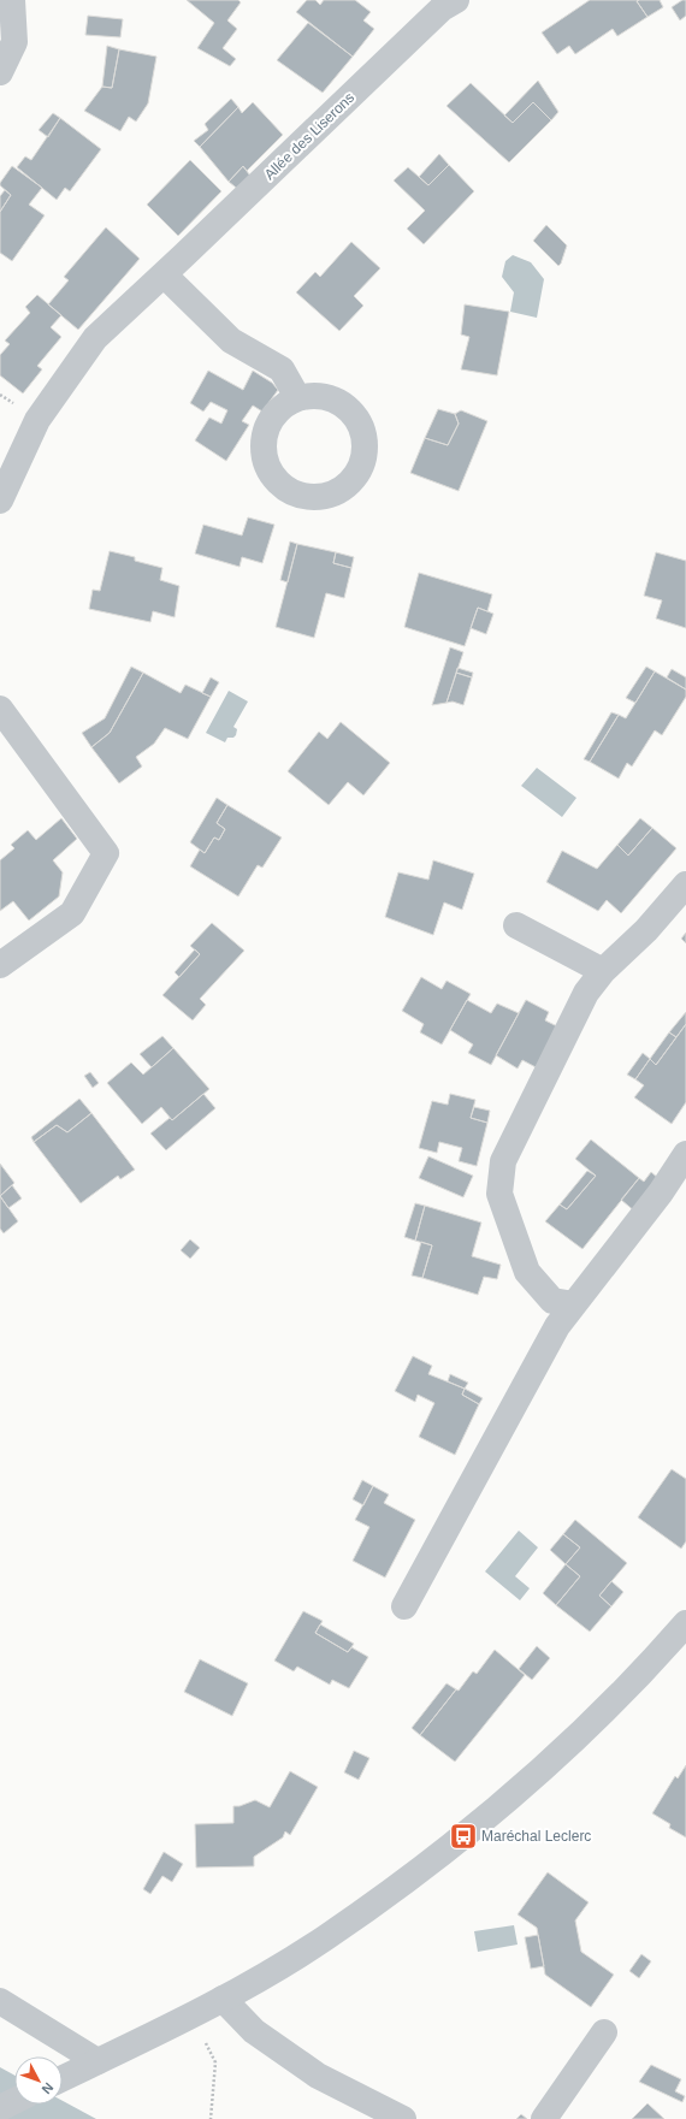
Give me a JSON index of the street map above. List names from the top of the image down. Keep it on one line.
{"streets":{"street":["Allée des Liserons"]},"places":{"bus stop":["Maréchal Leclerc"]},"north":"bottom right"}
